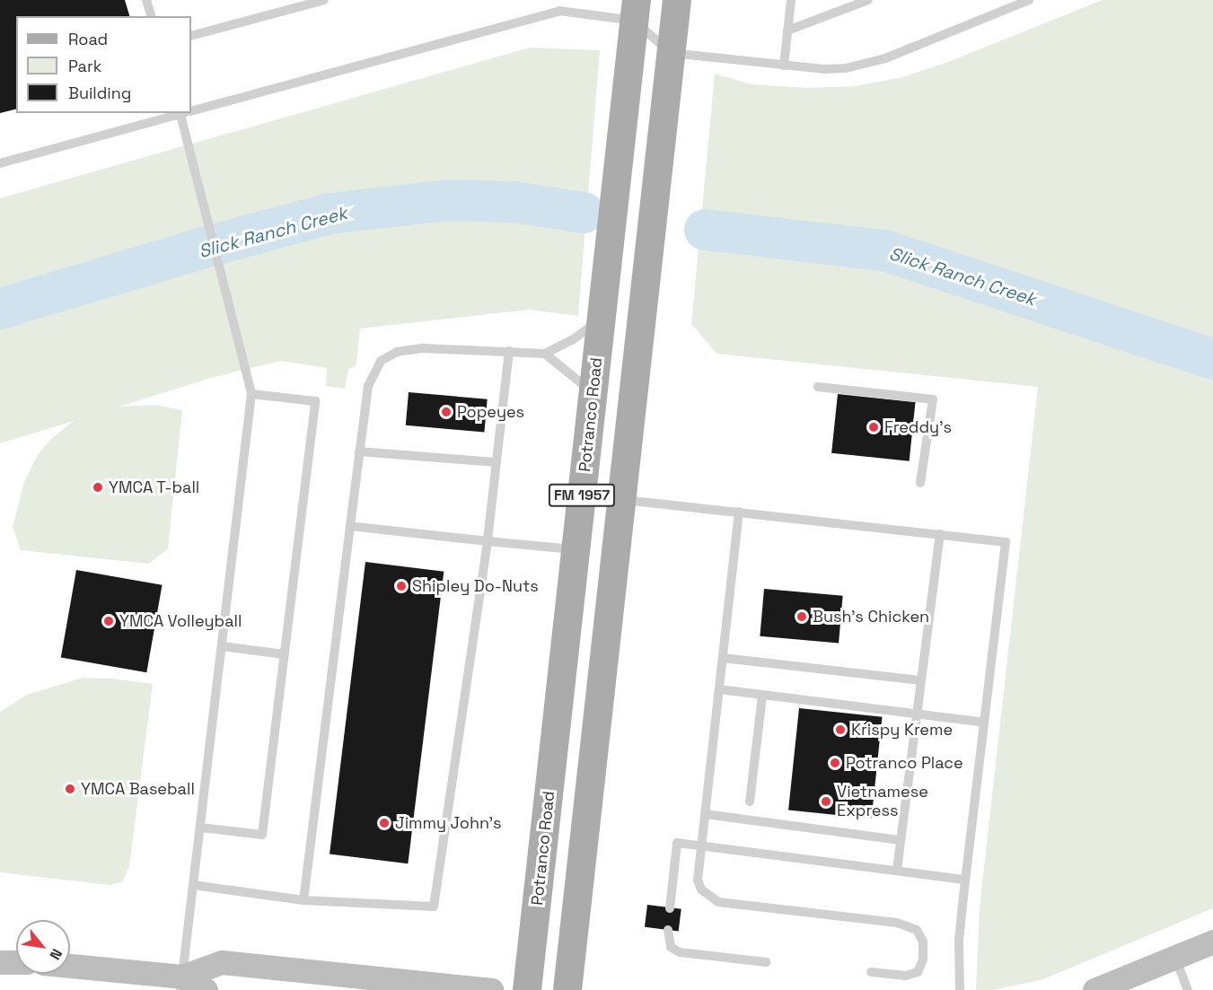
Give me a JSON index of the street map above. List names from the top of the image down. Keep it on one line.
{"streets":{"main road":["Potranco Road","FM 1957"]},"water":["Slick Ranch Creek"],"places":["Popeyes","Freddy's","YMCA T-ball","Shipley Do-Nuts","Bush's Chicken","YMCA Volleyball","Krispy Kreme","Potranco Place","YMCA Baseball","Vietnamese Express","Jimmy John's"],"legend":["Road","Park","Building"],"north":"bottom right"}
